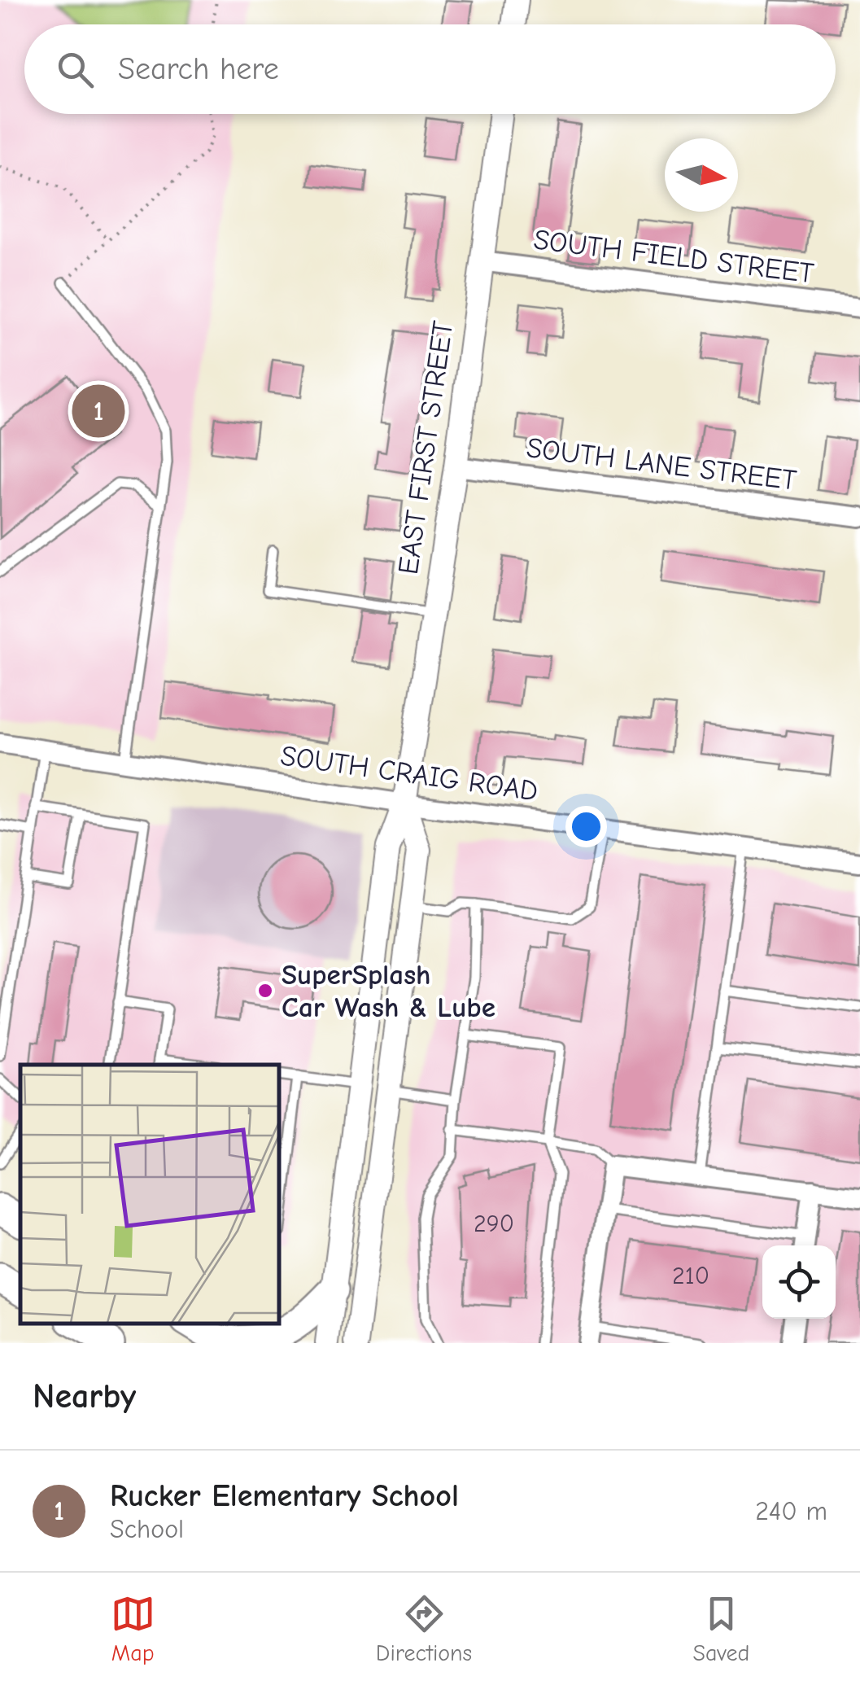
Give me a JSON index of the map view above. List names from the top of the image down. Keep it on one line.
{"streets":{"street":["SOUTH FIELD STREET","EAST FIRST STREET","SOUTH LANE STREET","SOUTH CRAIG ROAD"]},"crossings":[["SOUTH FIELD STREET","EAST FIRST STREET"],["EAST FIRST STREET","SOUTH LANE STREET"],["EAST FIRST STREET","SOUTH CRAIG ROAD"]],"places":["SuperSplash Car Wash & Lube"],"house_numbers":["290","210"],"north":"right","page":{"search":"Search here","pins":"1","heading":"Nearby","list":[{"mark":"1","name":"Rucker Elementary School","note":"School","value":"240 m"}],"nav":["Map","Directions","Saved"]}}
